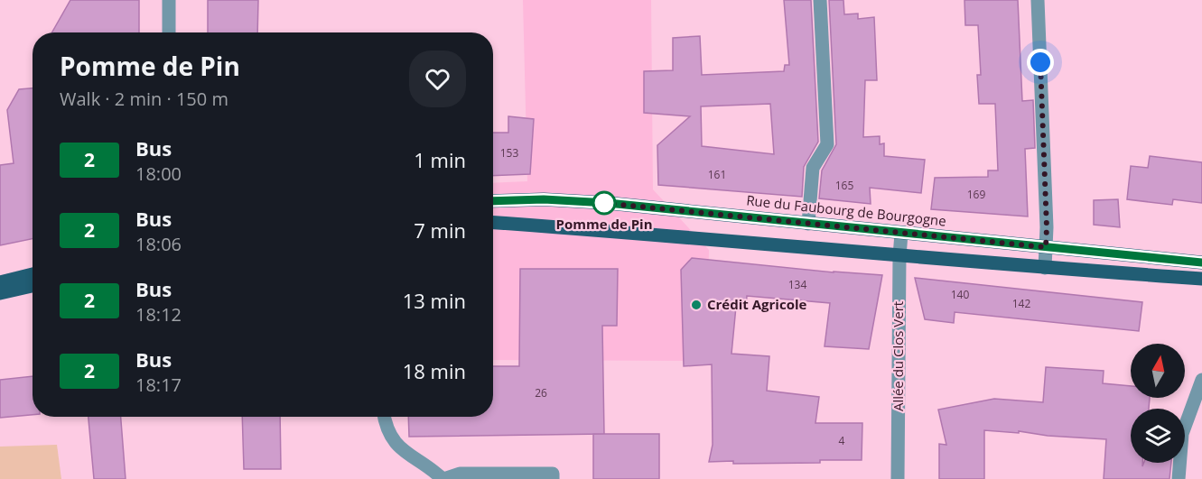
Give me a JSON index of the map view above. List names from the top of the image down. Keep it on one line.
{"streets":{"main road":["Rue du Faubourg de Bourgogne"],"street":["Allée du Clos Vert"]},"crossings":[["Rue du Faubourg de Bourgogne","Allée du Clos Vert"]],"places":["Pomme de Pin","Crédit Agricole"],"lines":["bus line 2"],"house_numbers":["153","161","165","169","134","140","142","26","4"],"north":"top","page":{"heading":["Pomme de Pin","Walk · 2 min · 150 m"],"list":[{"mark":"2","name":"Bus","note":"18:00","value":"1 min"},{"mark":"2","name":"Bus","note":"18:06","value":"7 min"},{"mark":"2","name":"Bus","note":"18:12","value":"13 min"},{"mark":"2","name":"Bus","note":"18:17","value":"18 min"}]}}
